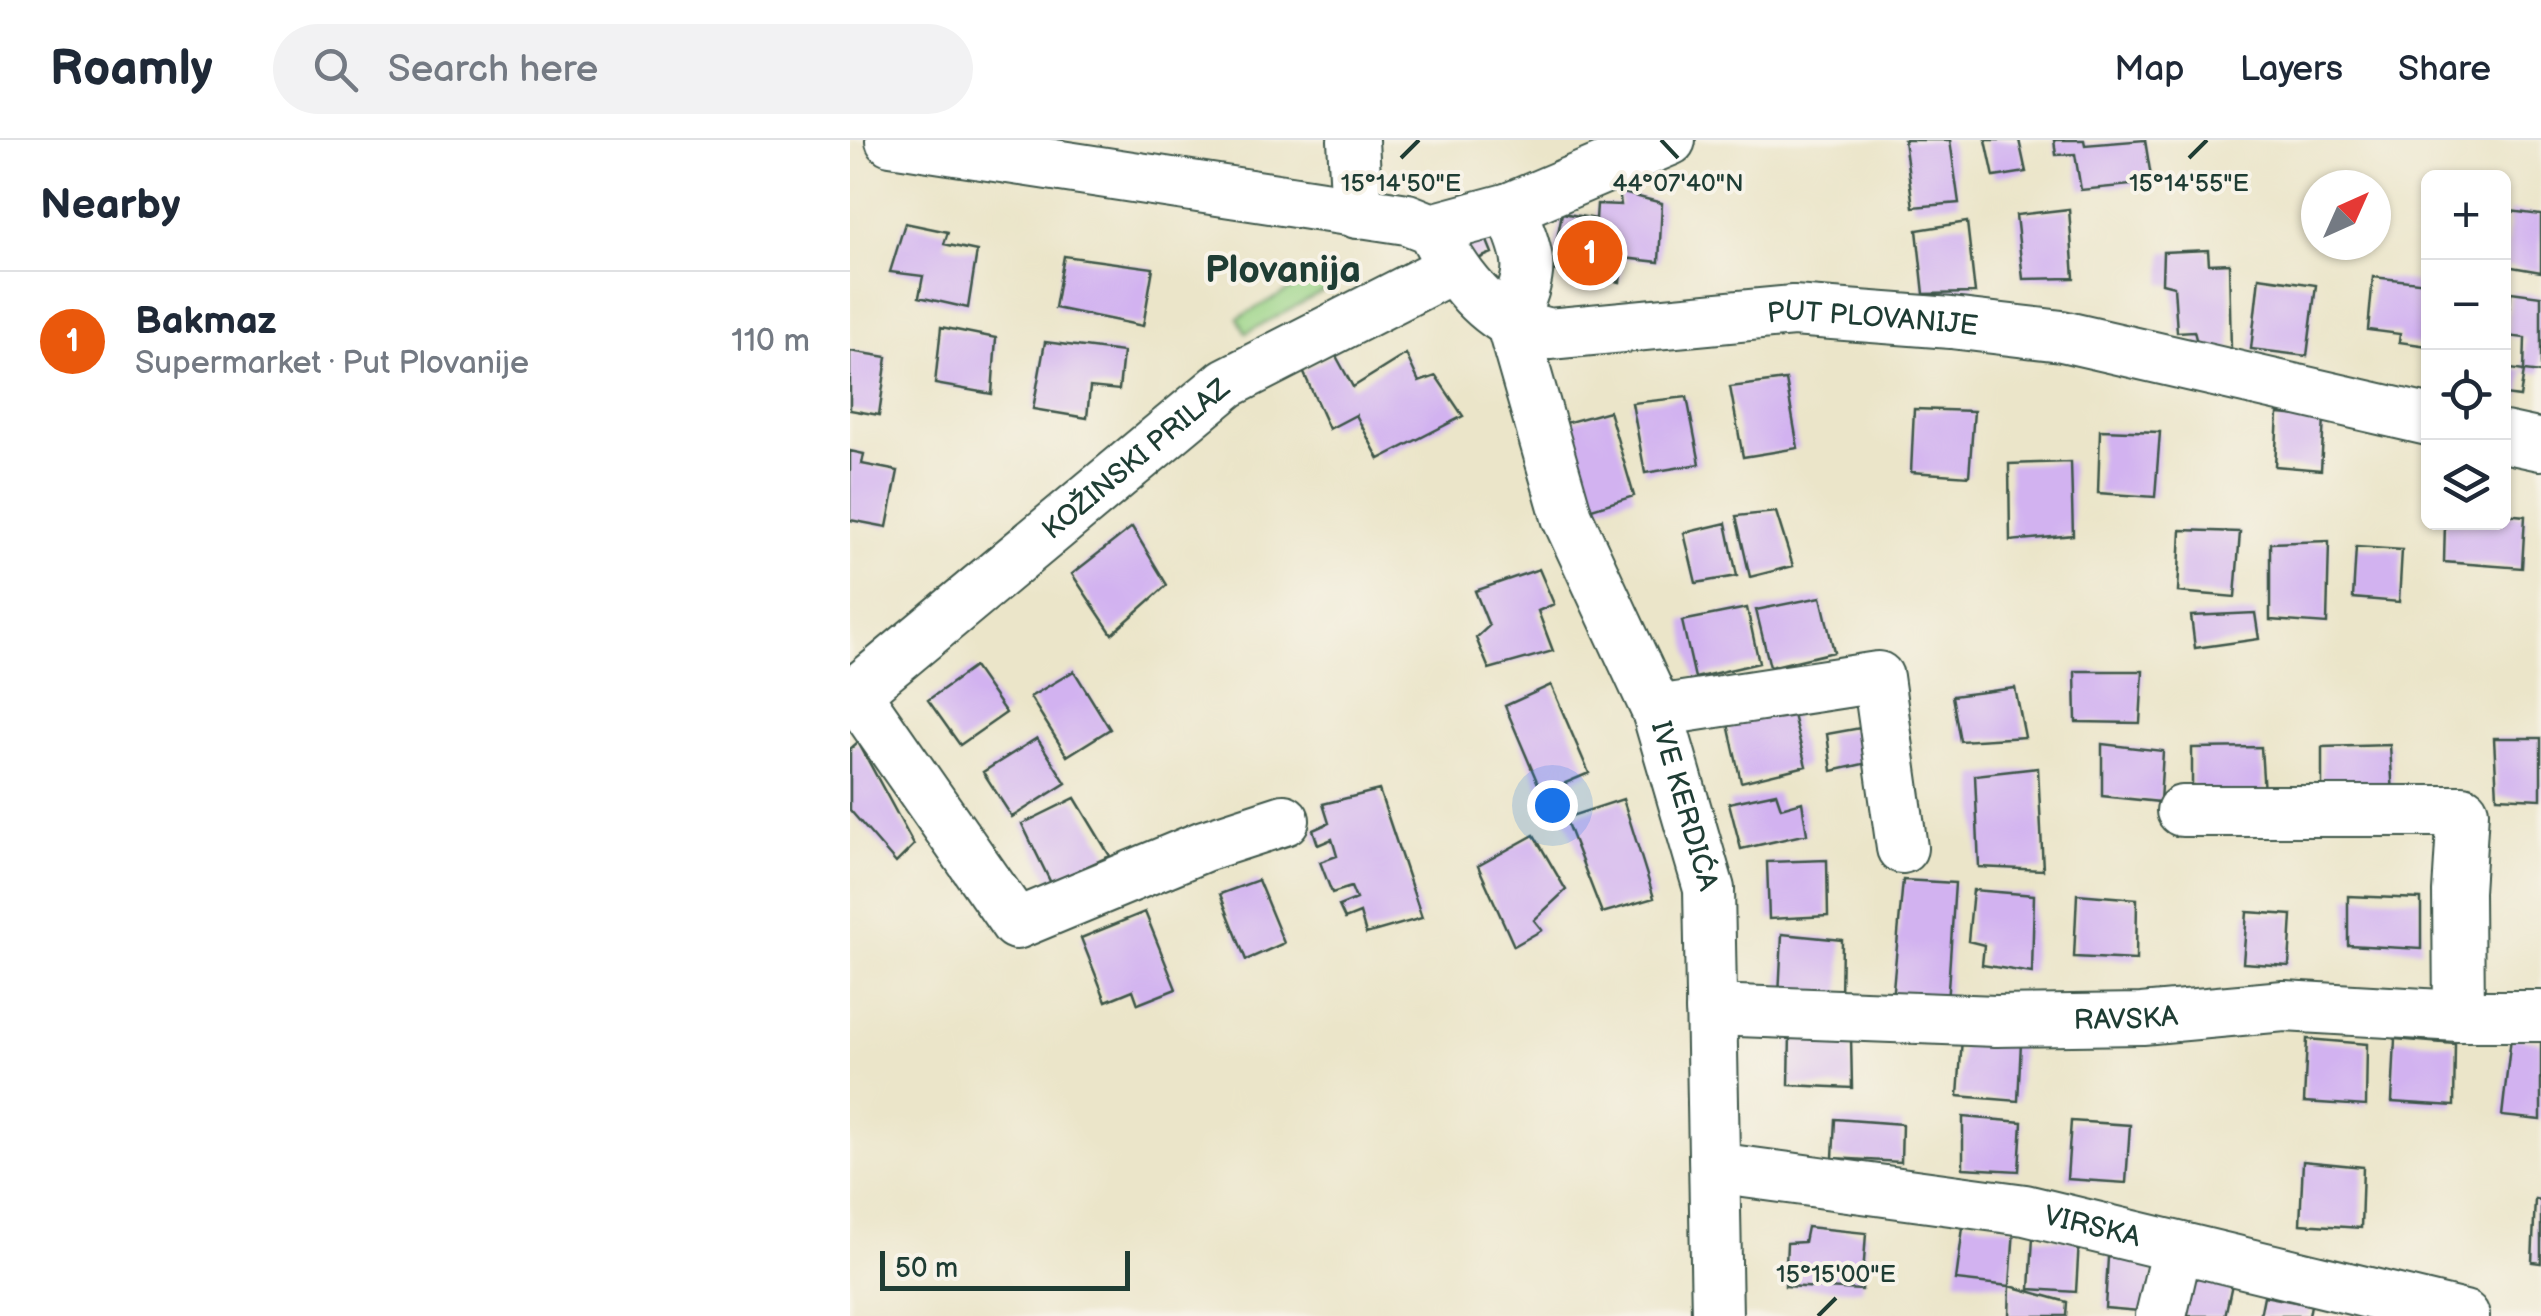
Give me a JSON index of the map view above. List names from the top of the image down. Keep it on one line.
{"streets":{"street":["PUT PLOVANIJE","KOŽINSKI PRILAZ","IVE KERDIĆA","RAVSKA","VIRSKA"]},"crossings":[["PUT PLOVANIJE","KOŽINSKI PRILAZ"],["PUT PLOVANIJE","IVE KERDIĆA"],["IVE KERDIĆA","RAVSKA"],["IVE KERDIĆA","VIRSKA"]],"districts":["Plovanija"],"scale_bar":"50 m","north":"top right","page":{"header":"Roamly","search":"Search here","nav":["Map","Layers","Share"],"heading":"Nearby","map_buttons":["+","−"],"pins":"1","list":[{"mark":"1","name":"Bakmaz","note":"Supermarket · Put Plovanije","value":"110 m"}],"scale":"50 m"},"coordinates":["15°14'50\"E","44°07'40\"N","15°14'55\"E","15°15'00\"E"]}
